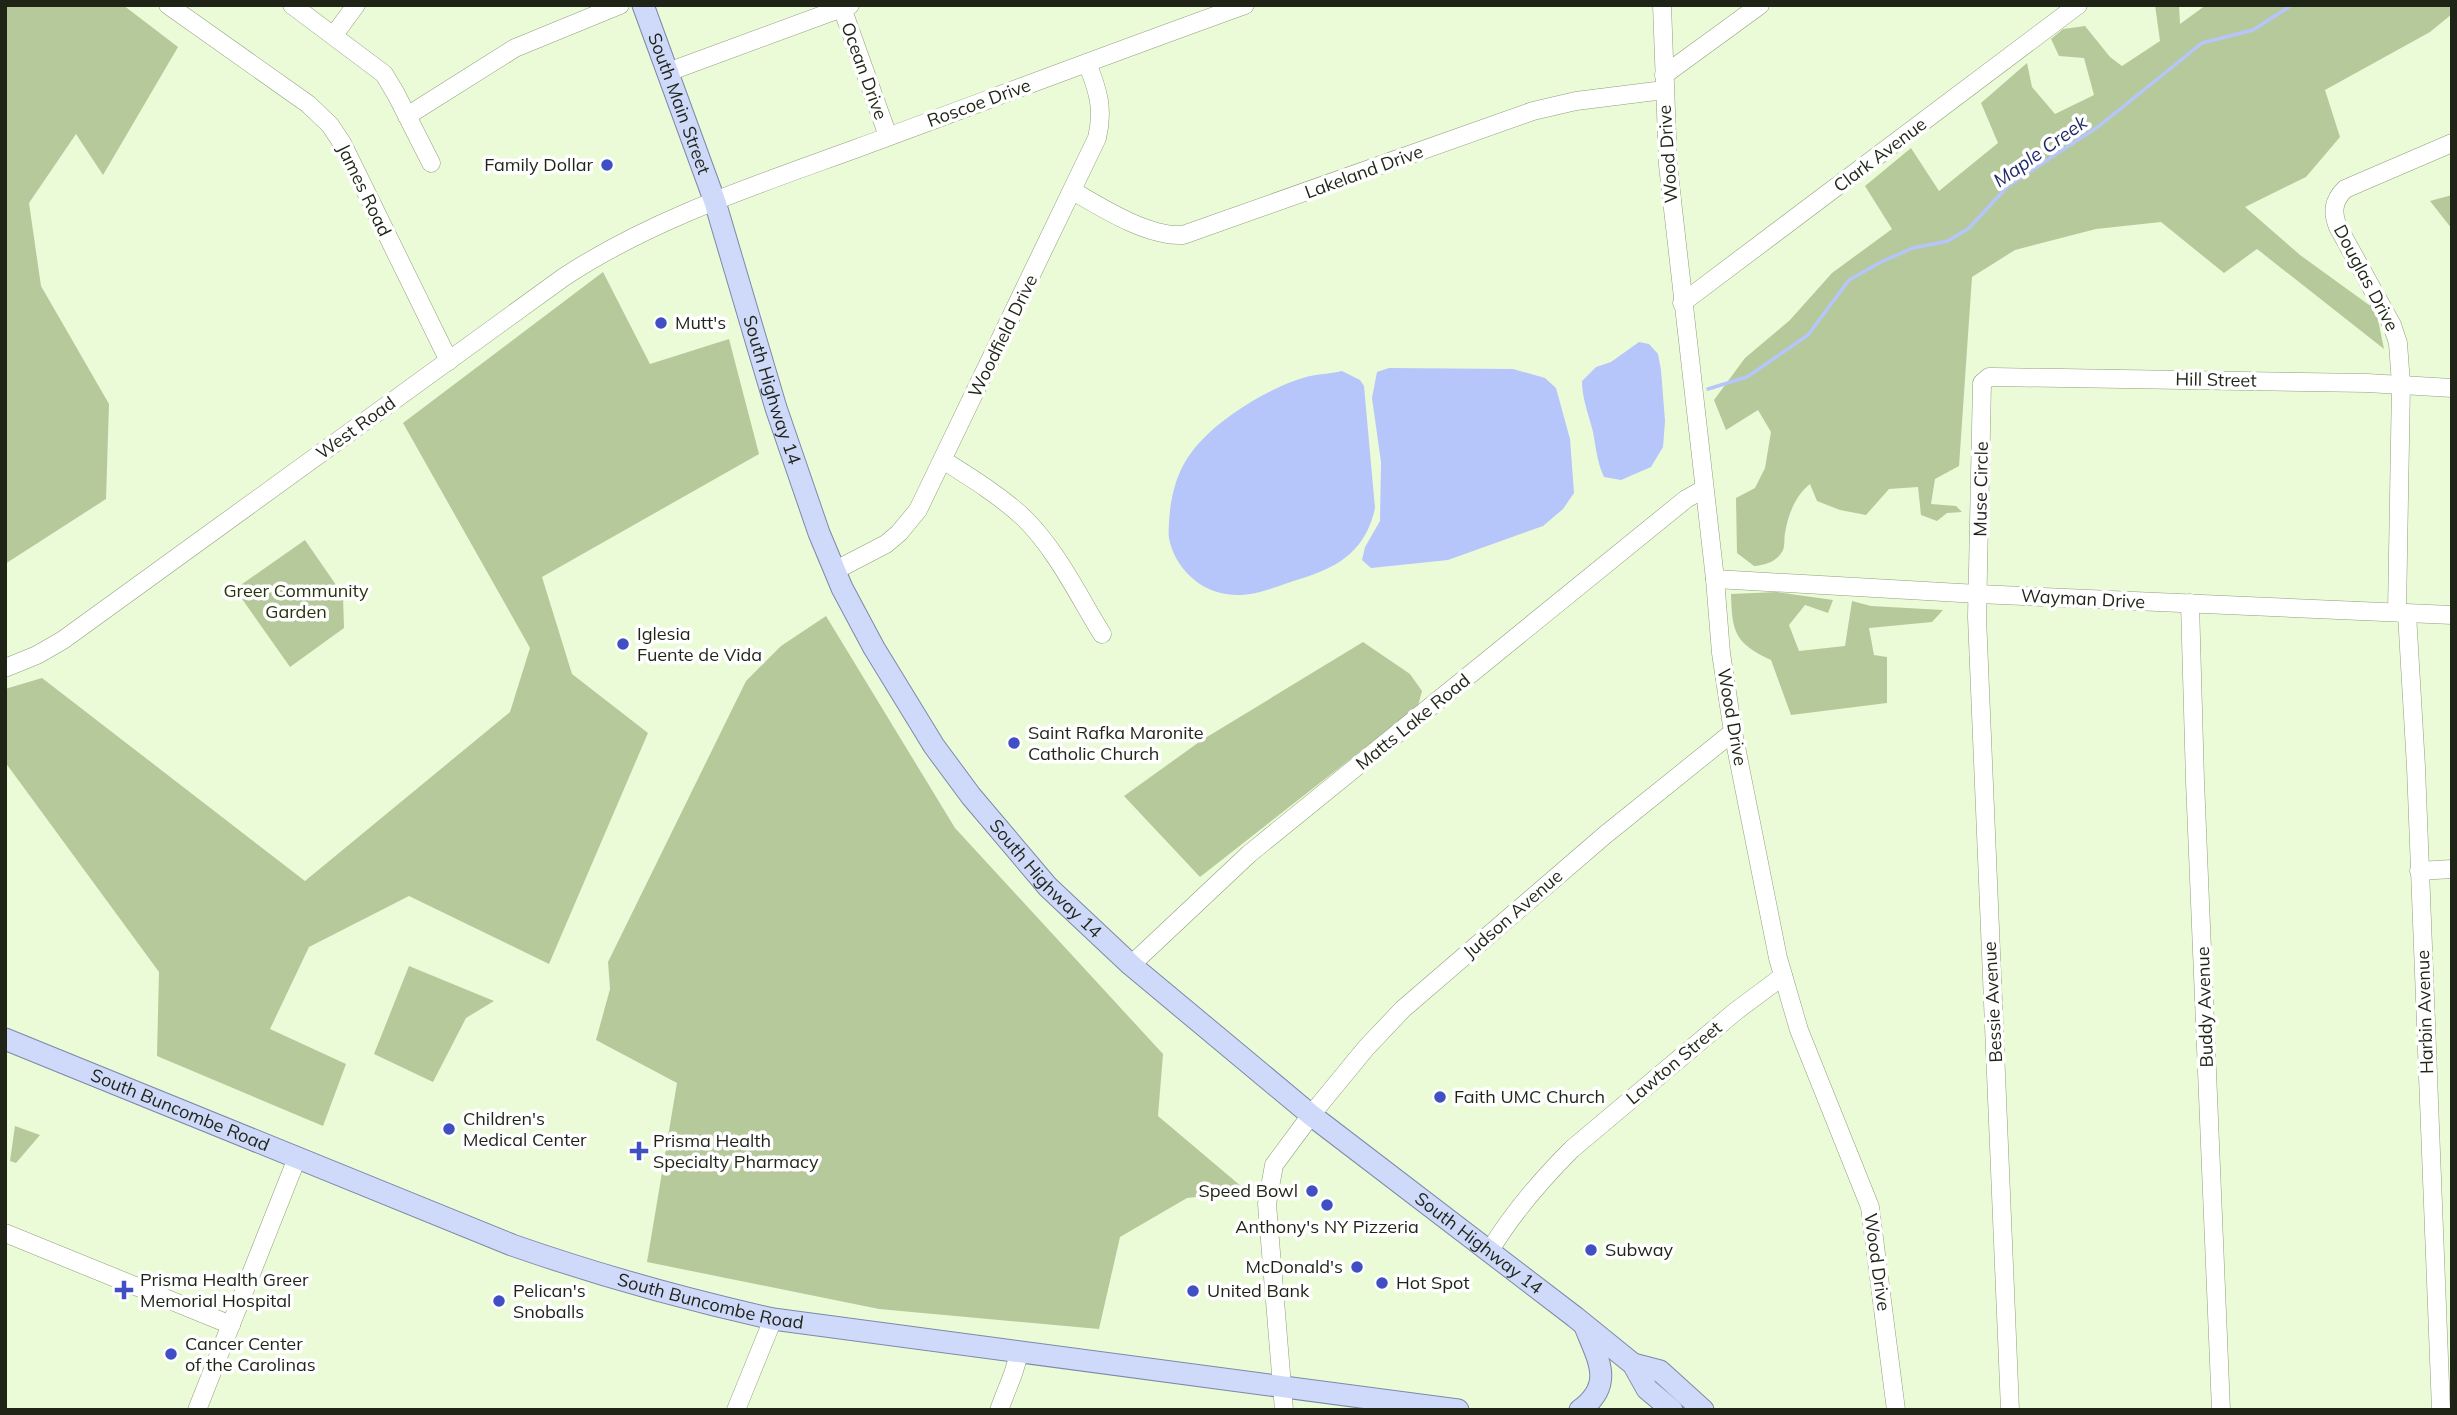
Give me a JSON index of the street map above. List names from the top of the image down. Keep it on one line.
{"streets":{"main road":["South Main Street","South Highway 14","South Buncombe Road"],"street":["Ocean Drive","Roscoe Drive","Wood Drive","Clark Avenue","Lakeland Drive","James Road","Douglas Drive","Woodfield Drive","Hill Street","West Road","Muse Circle","Wayman Drive","Matts Lake Road","Judson Avenue","Bessie Avenue","Buddy Avenue","Harbin Avenue","Lawton Street"]},"crossings":[["Ocean Drive","Roscoe Drive"],["Roscoe Drive","South Main Street"],["Roscoe Drive","Woodfield Drive"],["Roscoe Drive","South Highway 14"],["Roscoe Drive","West Road"],["South Main Street","South Highway 14"],["South Main Street","West Road"],["Wood Drive","Clark Avenue"],["Wood Drive","Lakeland Drive"],["Wood Drive","Wayman Drive"],["Wood Drive","Matts Lake Road"],["Wood Drive","Judson Avenue"],["Wood Drive","Lawton Street"],["Lakeland Drive","Woodfield Drive"],["James Road","West Road"],["Douglas Drive","Hill Street"],["Douglas Drive","Wayman Drive"],["Douglas Drive","Harbin Avenue"],["Woodfield Drive","South Highway 14"],["Hill Street","Muse Circle"],["South Highway 14","West Road"],["South Highway 14","Matts Lake Road"],["South Highway 14","Judson Avenue"],["South Highway 14","Lawton Street"],["Muse Circle","Wayman Drive"],["Muse Circle","Bessie Avenue"],["Wayman Drive","Bessie Avenue"],["Wayman Drive","Buddy Avenue"],["Wayman Drive","Harbin Avenue"],["Judson Avenue","South Buncombe Road"]],"water":["Maple Creek"],"parks":["Greer Community Garden"],"places":{"other":["Family Dollar","Mutt's","Iglesia Fuente de Vida","Saint Rafka Maronite Catholic Church","Faith UMC Church","Children's Medical Center","Speed Bowl","Anthony's NY Pizzeria","Subway","McDonald's","Hot Spot","United Bank","Pelican's Snoballs","Cancer Center of the Carolinas"],"health":["Prisma Health Specialty Pharmacy","Prisma Health Greer Memorial Hospital"]}}
